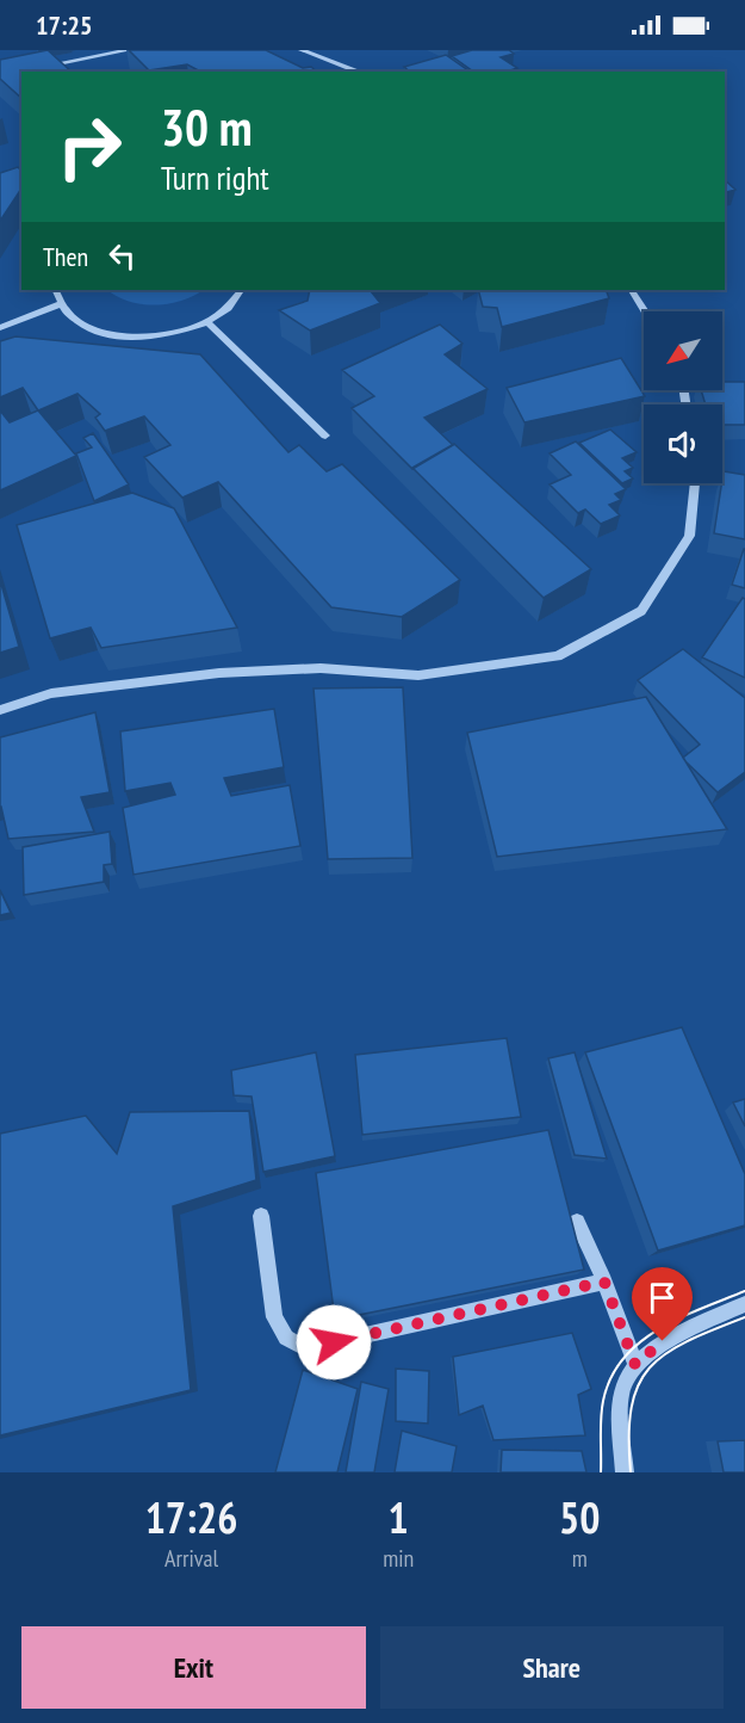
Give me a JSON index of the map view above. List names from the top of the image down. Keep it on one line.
{"north":"bottom left","page":{"status":"17:25","turn":["30 m","Turn right"],"then":"Then","eta":["17:26","Arrival","1","min","50","m"],"buttons":["Exit","Share"]}}
